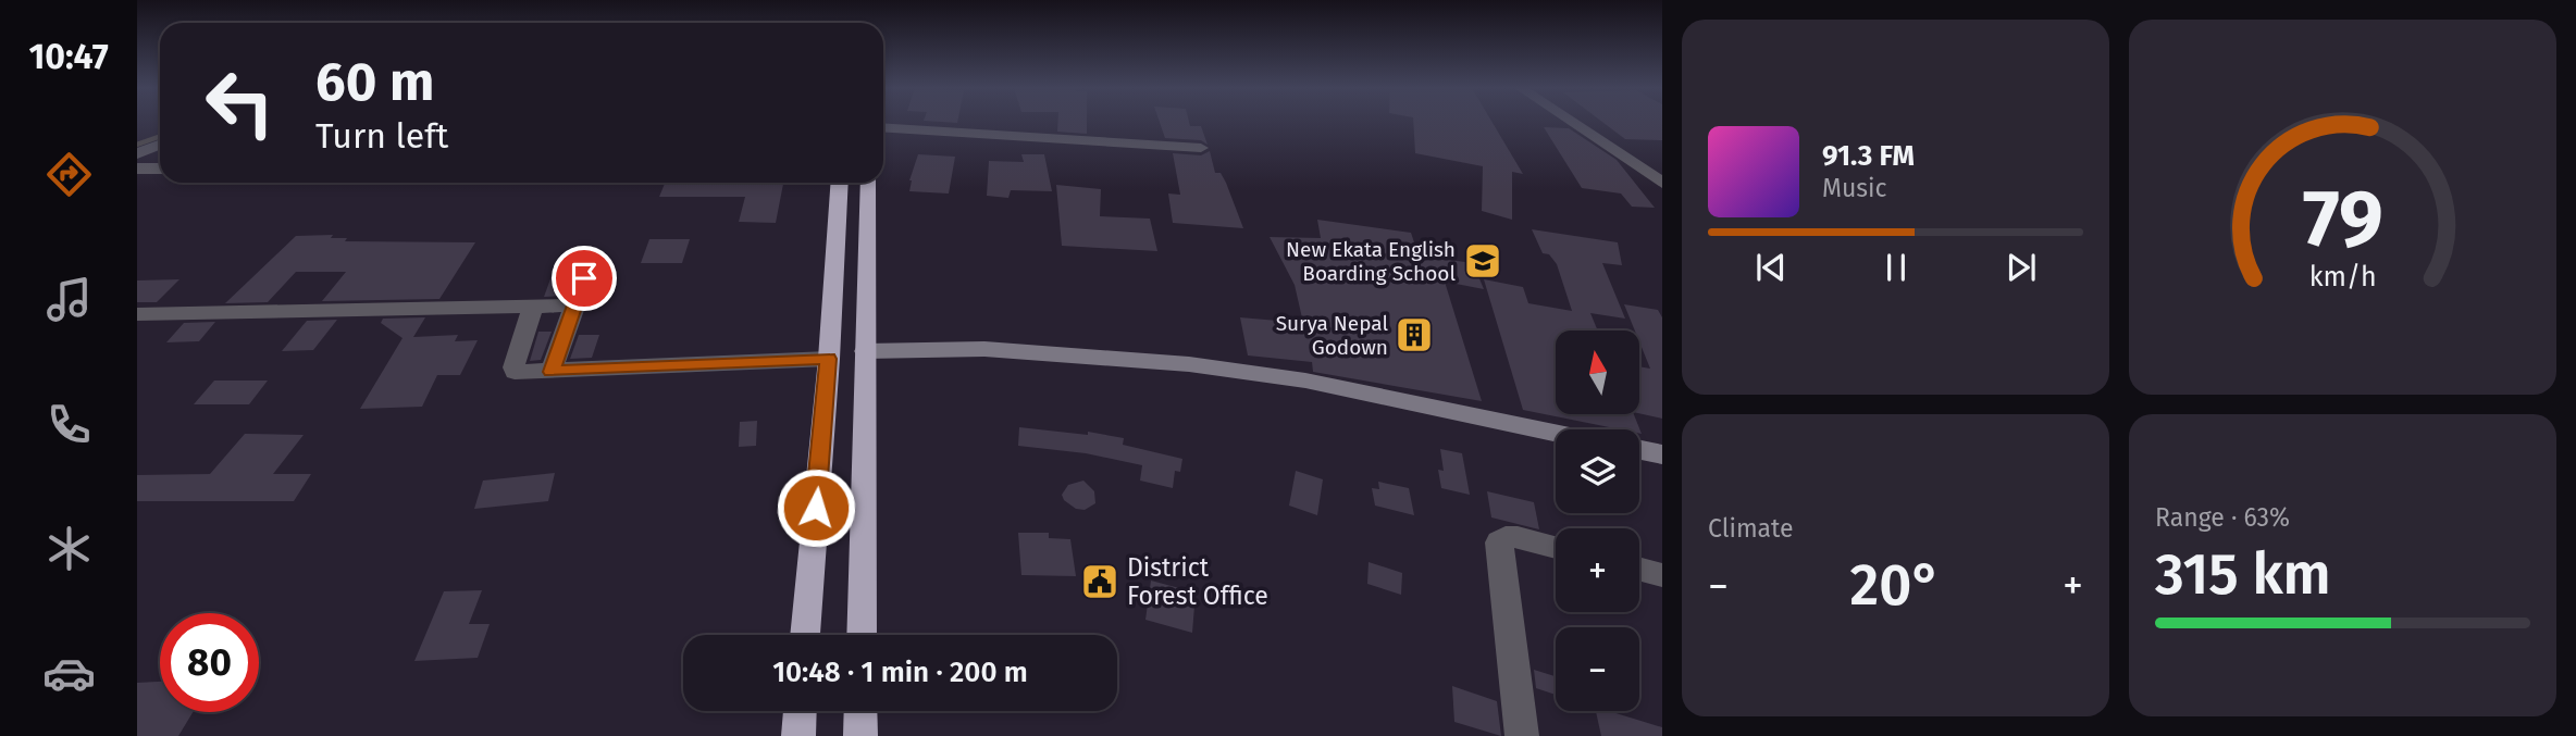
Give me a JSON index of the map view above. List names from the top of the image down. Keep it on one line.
{"places":{"school or university":["New Ekata English Boarding School"],"building":["Surya Nepal Godown"],"public building":["District Forest Office"]},"north":"top","page":{"tabs":"10:47","turn":["60 m","Turn left"],"song":["91.3 FM","Music"],"map_buttons":["+","−"],"tile":["Climate",["Range · 63%","315 km"]],"heat":["−","20°","+"],"limit":"80","trip":"10:48 · 1 min · 200 m","gauge":["79","km/h"]}}
